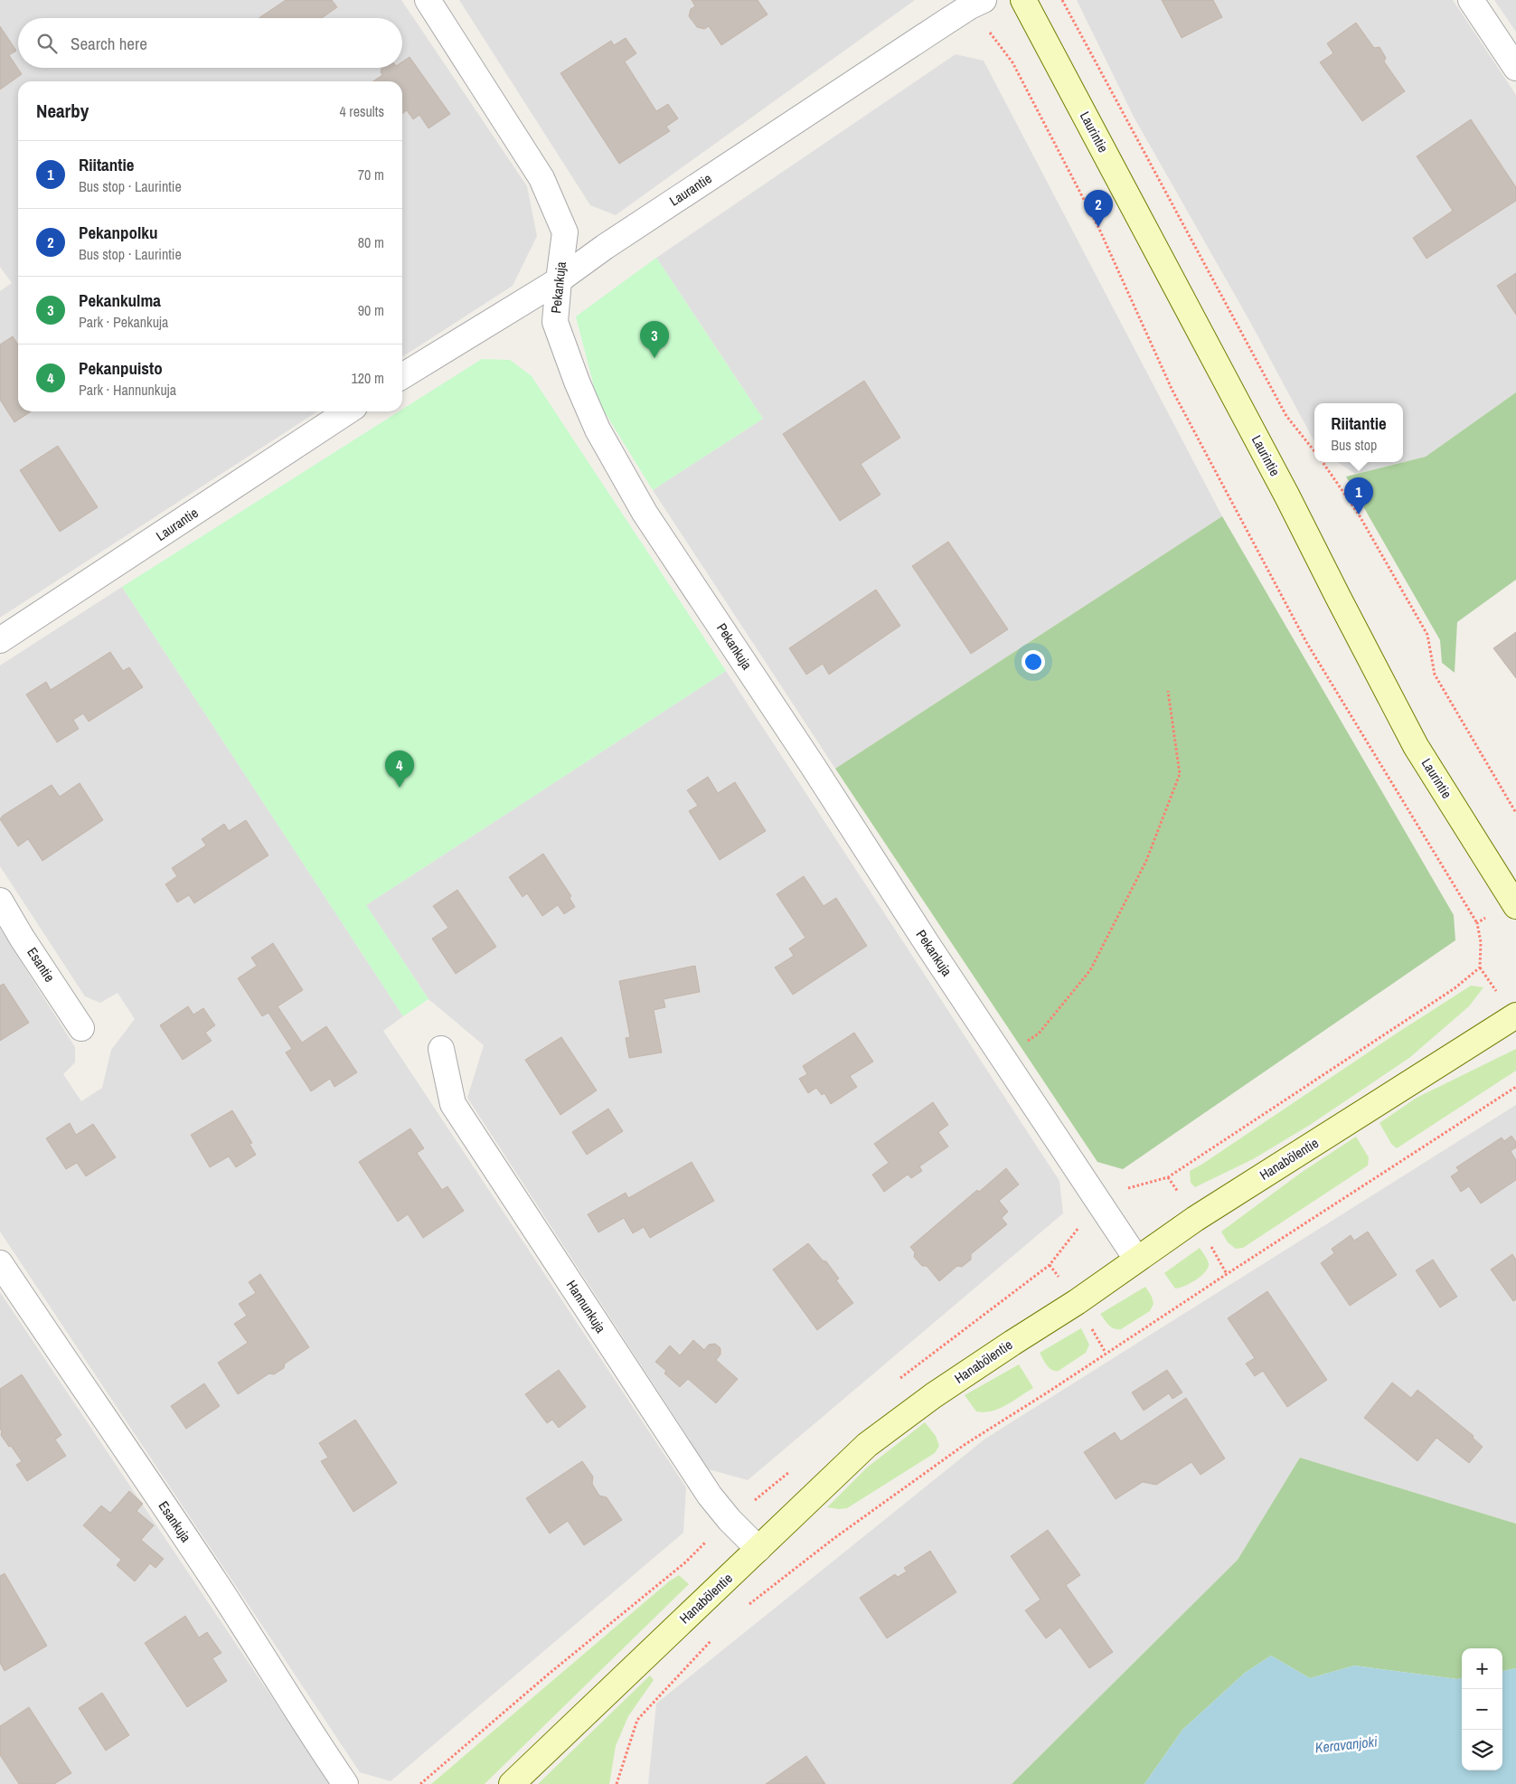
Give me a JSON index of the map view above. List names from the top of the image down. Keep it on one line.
{"streets":{"street":["Laurintie","Laurantie","Pekankuja","Esantie","Hanabölentie","Hannunkuja","Esankuja"]},"crossings":[["Laurantie","Pekankuja"],["Pekankuja","Hanabölentie"],["Hanabölentie","Hannunkuja"]],"water":["Keravanjoki"],"page":{"search":"Search here","heading":["Nearby","4 results"],"list":[{"mark":"1","name":"Riitantie","note":"Bus stop · Laurintie","value":"70 m"},{"mark":"2","name":"Pekanpolku","note":"Bus stop · Laurintie","value":"80 m"},{"mark":"3","name":"Pekankulma","note":"Park · Pekankuja","value":"90 m"},{"mark":"4","name":"Pekanpuisto","note":"Park · Hannunkuja","value":"120 m"}],"pins":["2","3","1","4"],"popup":["Riitantie","Bus stop"],"map_buttons":["+","−"]}}
